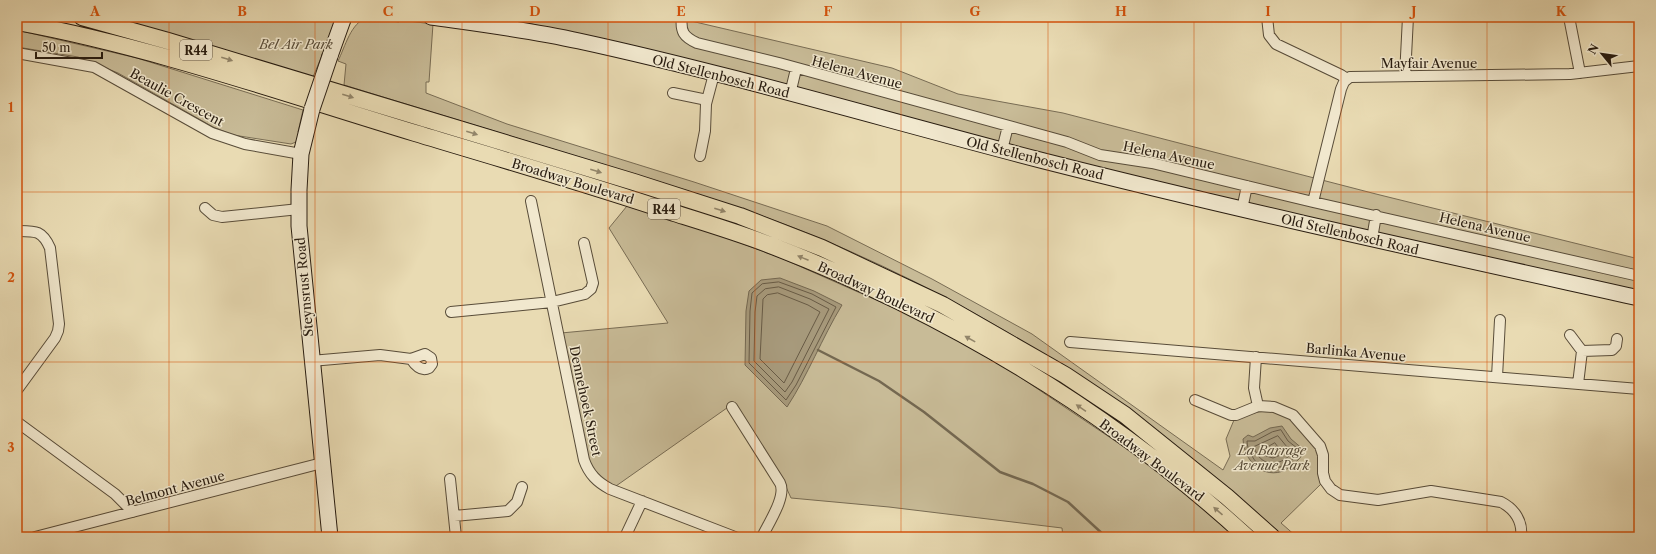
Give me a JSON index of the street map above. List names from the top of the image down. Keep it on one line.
{"streets":{"main road":["R44","Broadway Boulevard"],"street":["Mayfair Avenue","Helena Avenue","Old Stellenbosch Road","Beaulie Crescent","Steynsrust Road","Barlinka Avenue","Dennehoek Street","Belmont Avenue"]},"crossings":[["Beaulie Crescent","Steynsrust Road"],["Steynsrust Road","Belmont Avenue"]],"parks":["Bel Air Park","La Barrage Avenue Park"],"scale_bar":"50 m","north":"top left","grid":{"columns":["A","B","C","D","E","F","G","H","I","J","K"],"rows":["1","2","3"]}}
